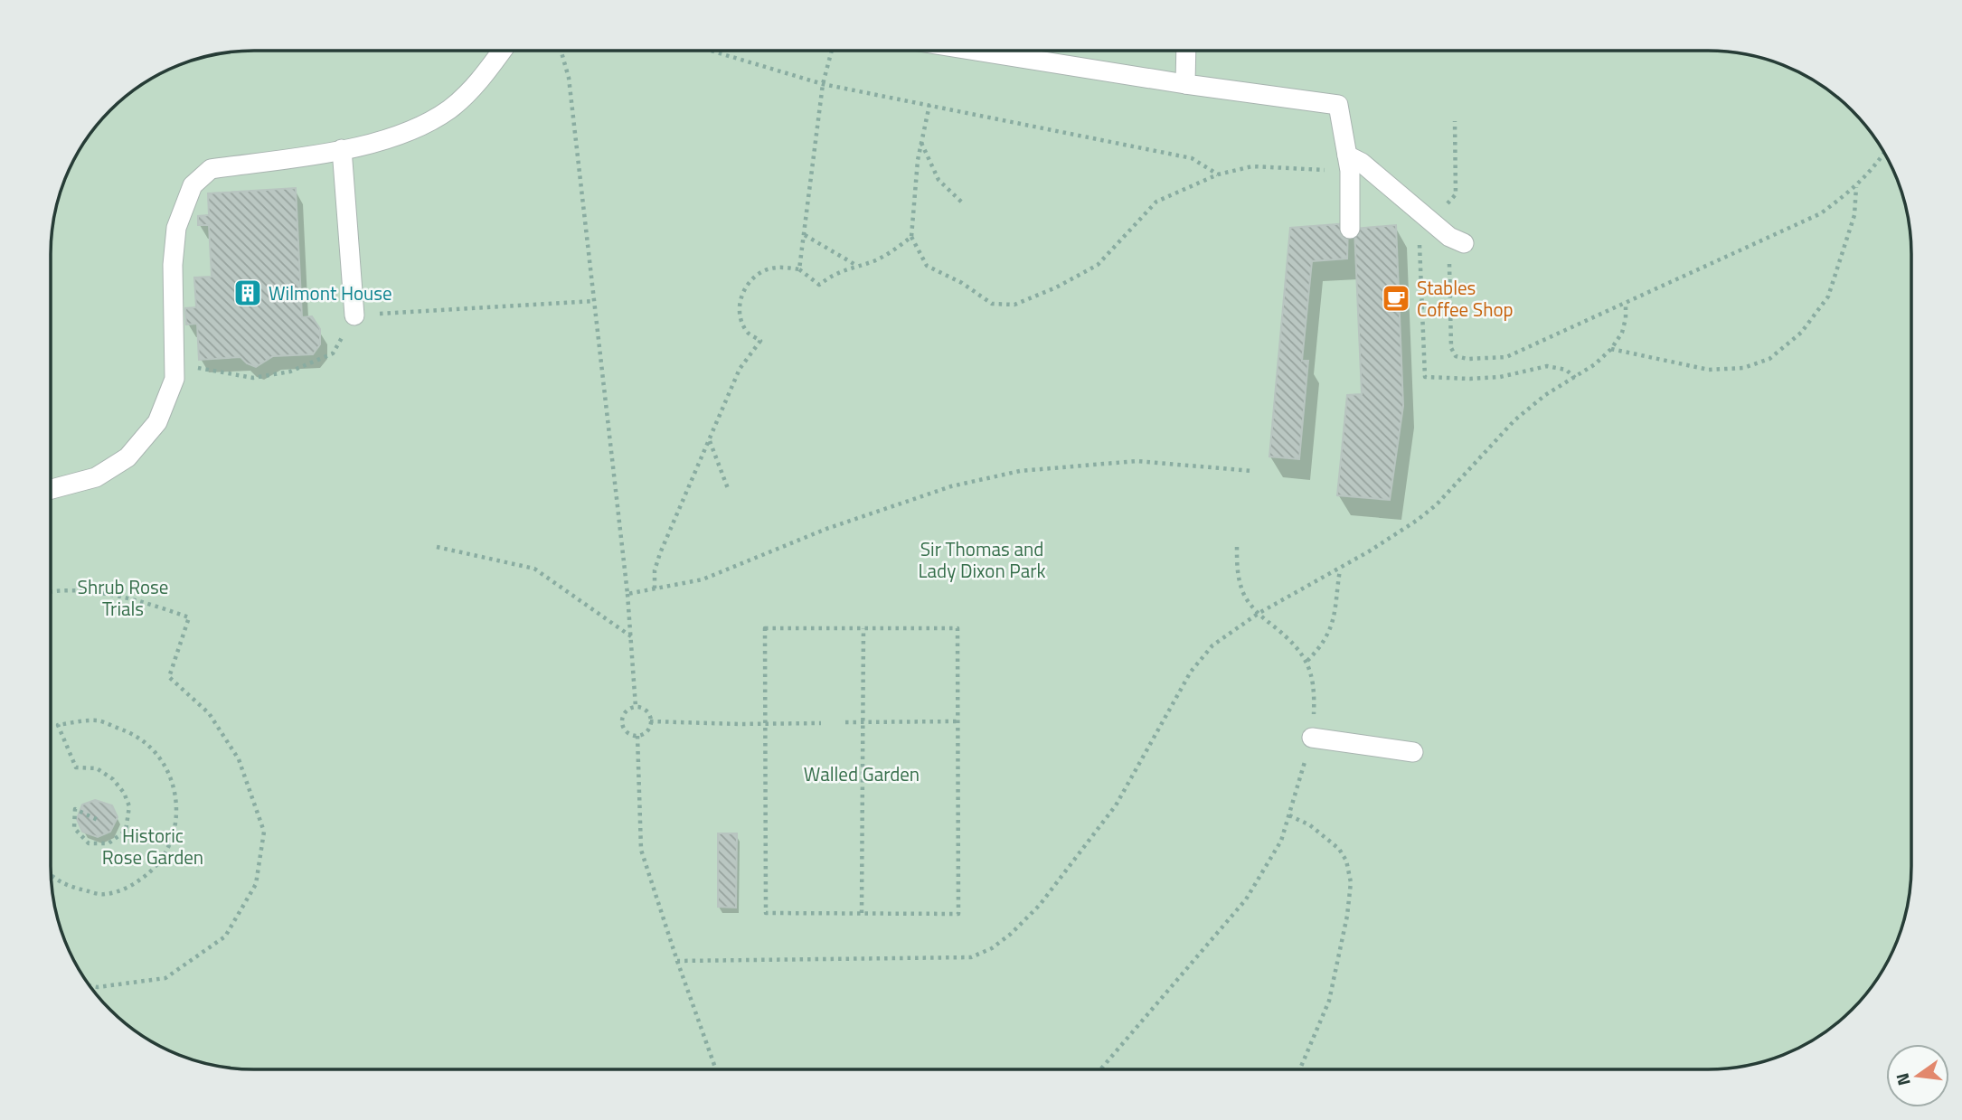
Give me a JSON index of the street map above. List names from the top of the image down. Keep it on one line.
{"parks":["Sir Thomas and Lady Dixon Park","Shrub Rose Trials","Walled Garden","Historic Rose Garden"],"places":{"building":["Wilmont House"],"cafe":["Stables Coffee Shop"]},"north":"left"}
